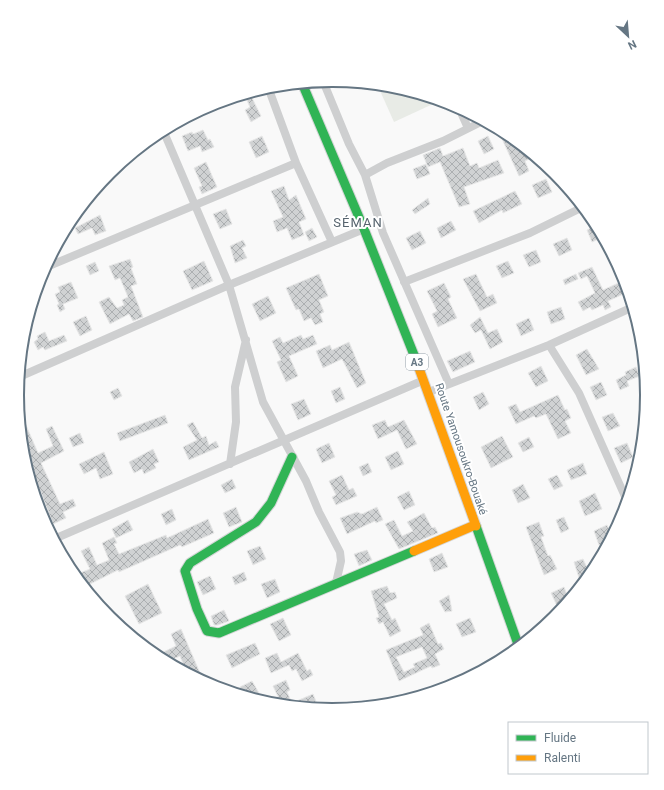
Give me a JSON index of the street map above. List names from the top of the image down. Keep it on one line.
{"streets":{"main road":["A3","Route Yamousoukro-Bouaké"]},"districts":["SÉMAN"],"legend":["Fluide","Ralenti"],"north":"bottom right"}
